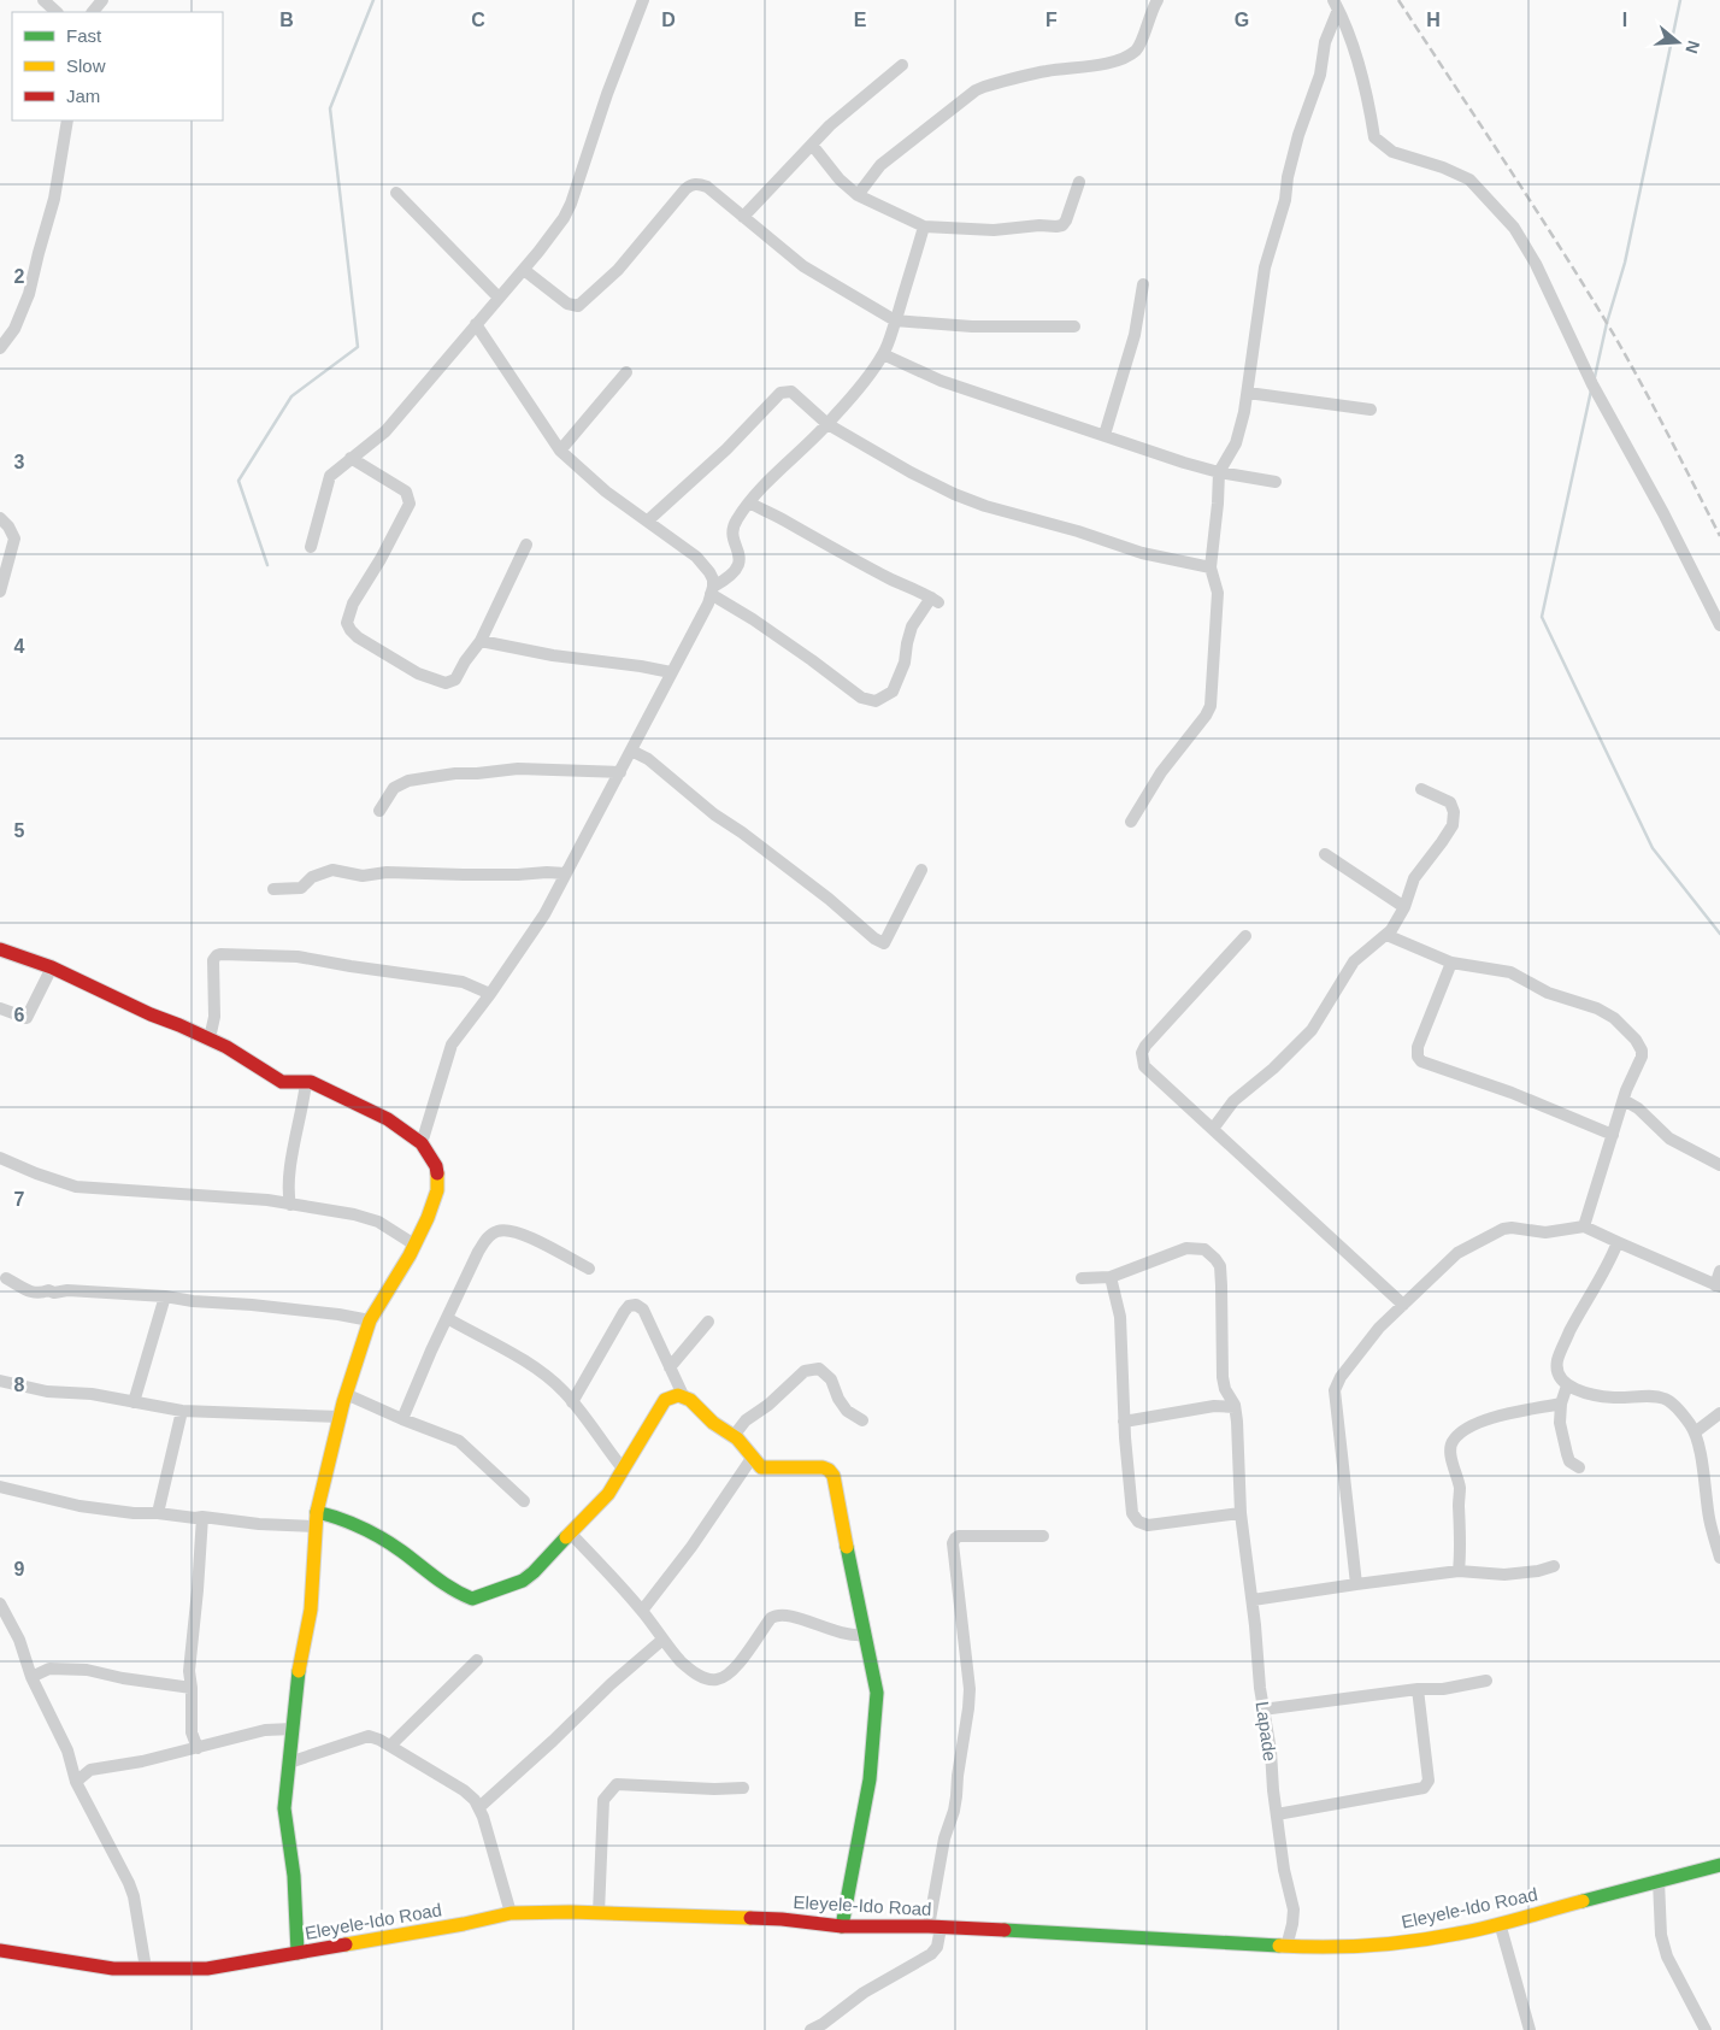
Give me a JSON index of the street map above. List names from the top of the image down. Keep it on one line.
{"streets":{"street":["Lapade","Eleyele-Ido Road"]},"crossings":[["Lapade","Eleyele-Ido Road"]],"legend":["Fast","Slow","Jam"],"north":"right","grid":{"columns":["B","C","D","E","F","G","H","I"],"rows":["2","3","4","5","6","7","8","9"]}}
